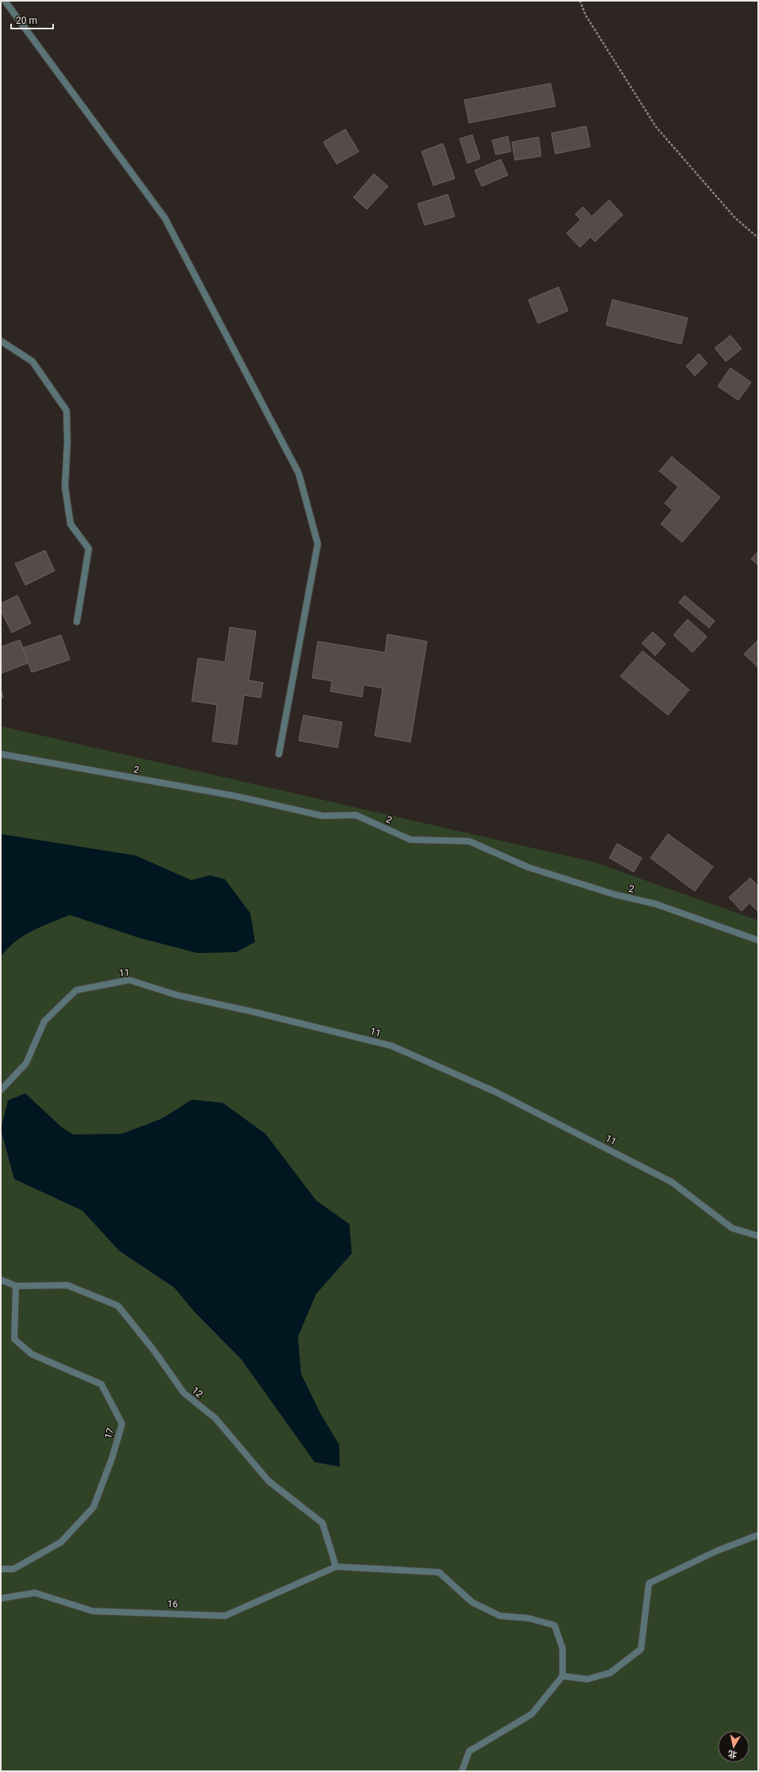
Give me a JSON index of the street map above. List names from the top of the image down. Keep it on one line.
{"streets":{"street":["2","11","12","17","16"]},"crossings":[["12","17"],["12","16"]],"scale_bar":"20 m","north":"bottom"}
